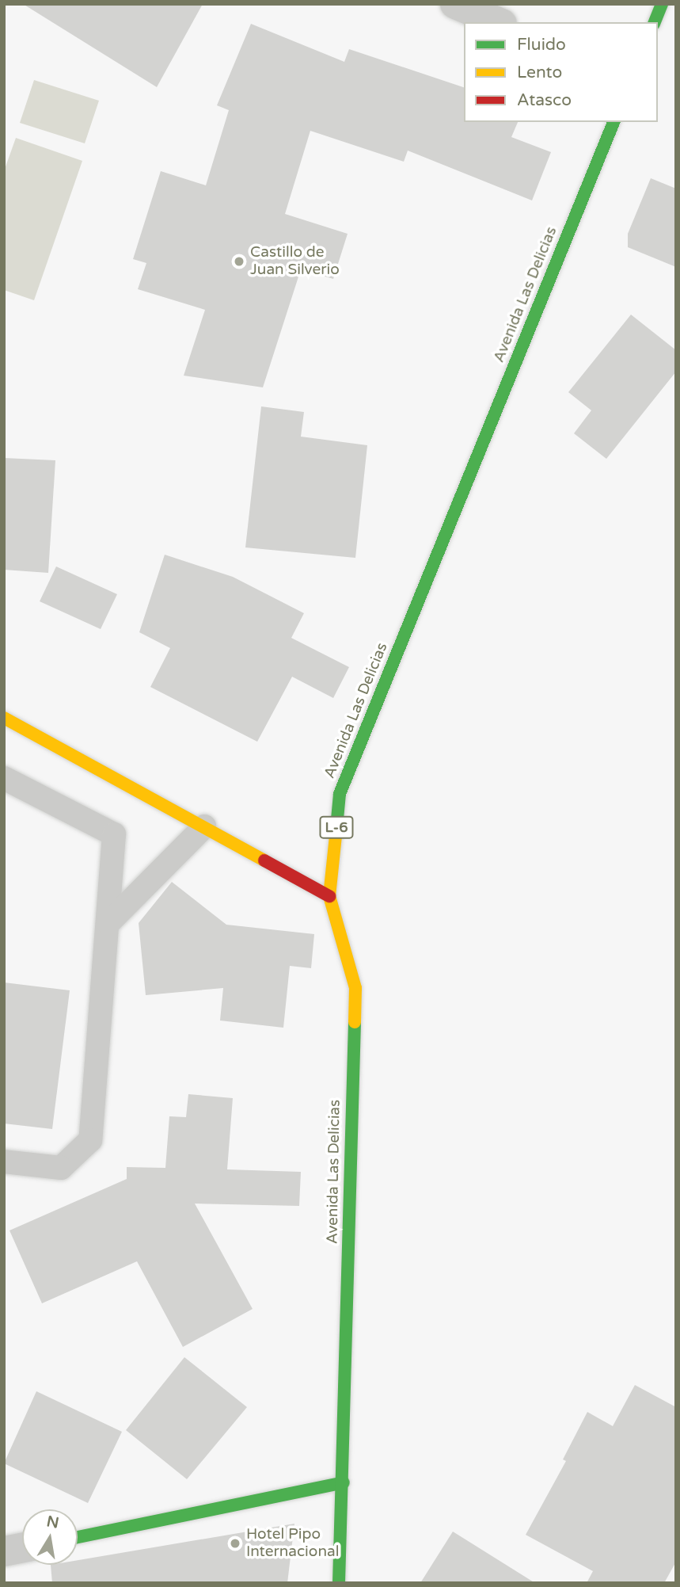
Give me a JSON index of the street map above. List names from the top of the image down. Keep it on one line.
{"streets":{"main road":["Avenida Las Delicias","L-6"]},"places":["Castillo de Juan Silverio","Hotel Pipo Internacional"],"legend":["Fluido","Lento","Atasco"],"north":"top"}
